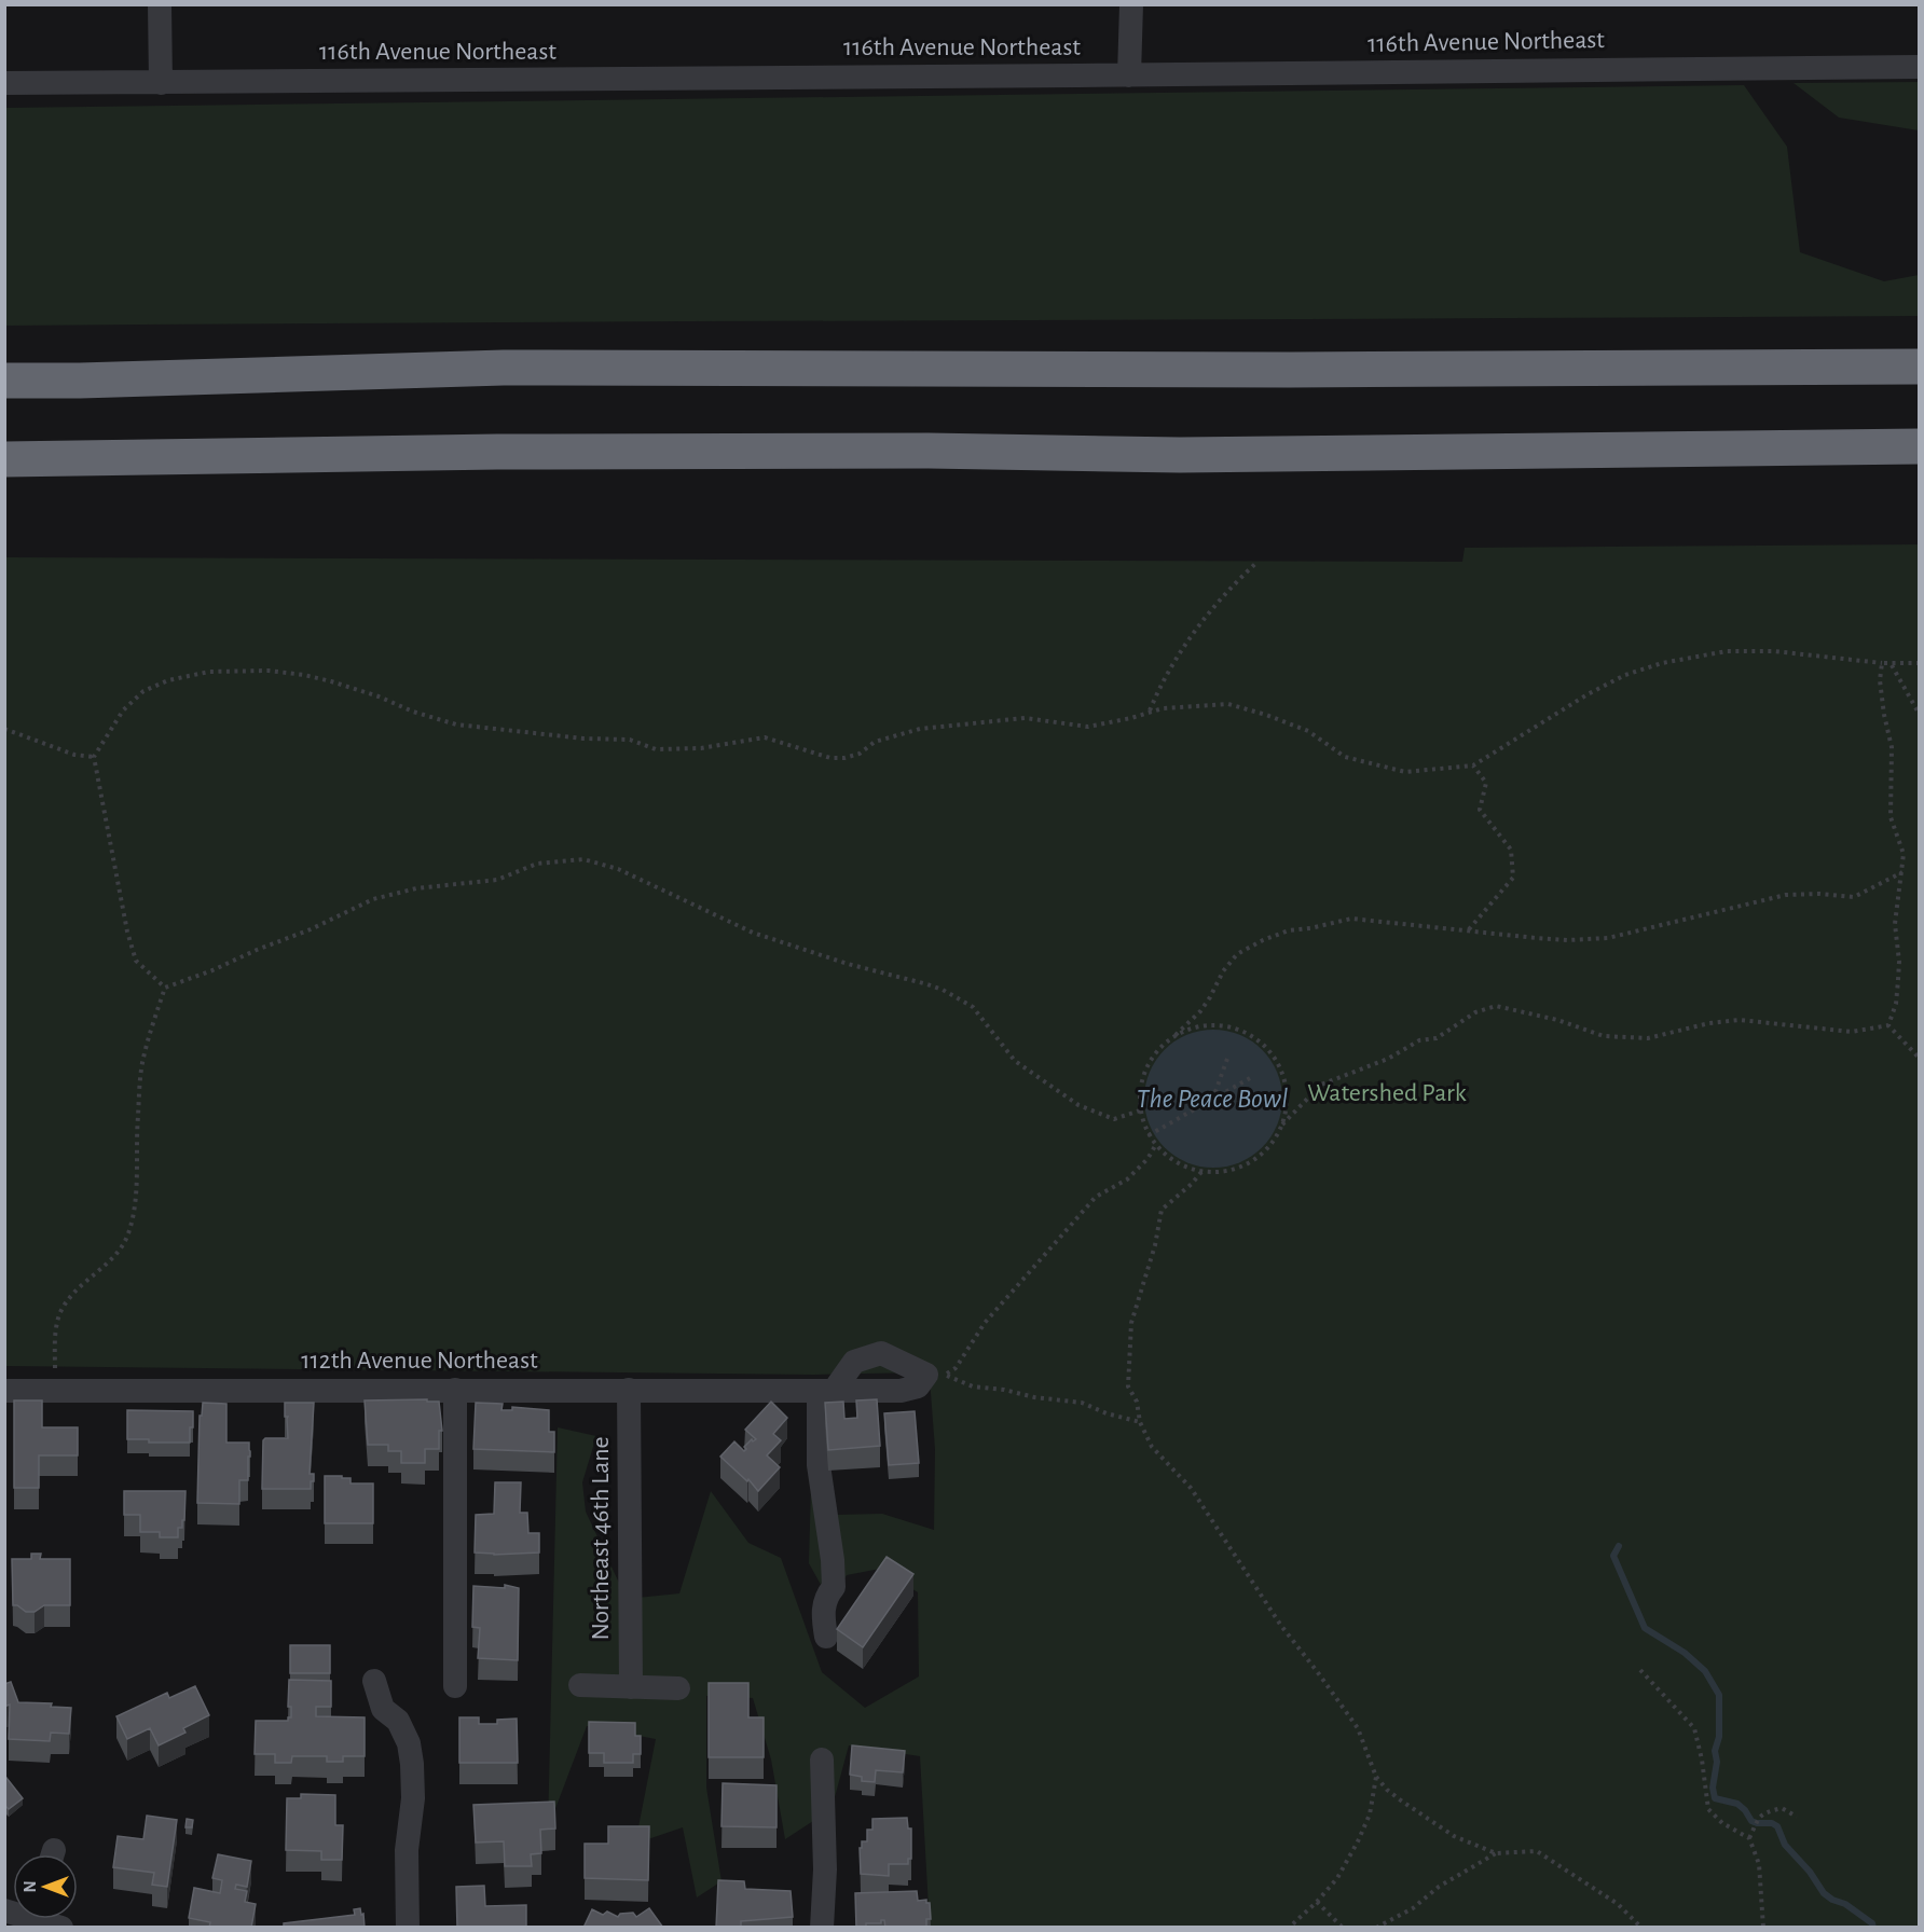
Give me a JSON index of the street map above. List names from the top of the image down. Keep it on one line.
{"streets":{"street":["116th Avenue Northeast","112th Avenue Northeast","Northeast 46th Lane"]},"crossings":[["112th Avenue Northeast","Northeast 46th Lane"]],"water":["The Peace Bowl"],"parks":["Watershed Park"],"north":"left"}
